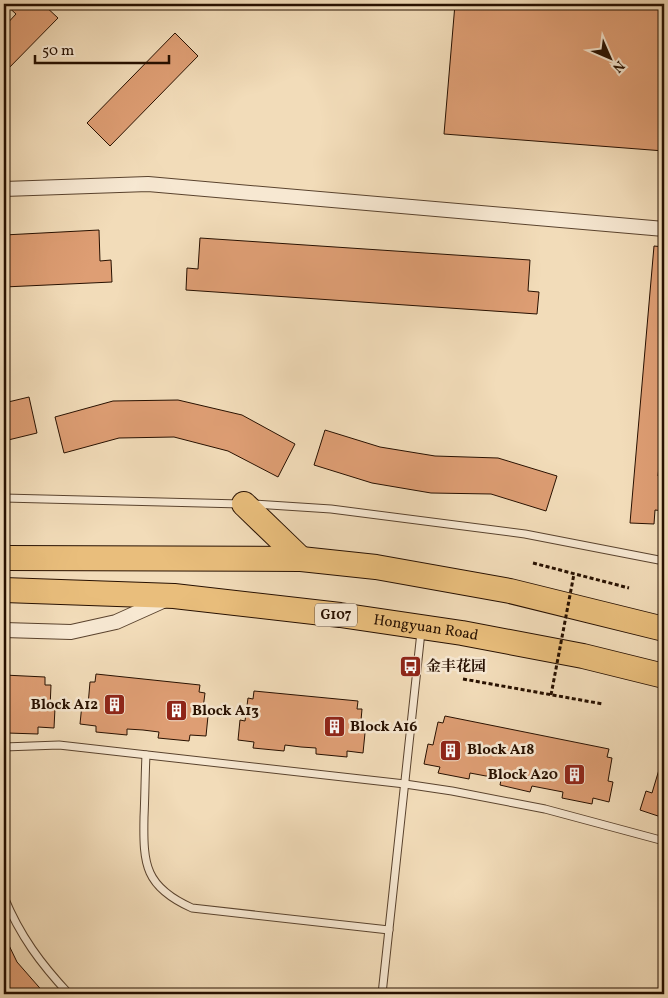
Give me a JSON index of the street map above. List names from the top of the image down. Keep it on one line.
{"streets":{"highway":["G107","Hongyuan Road"]},"places":{"bus stop":["金丰花园"],"building":["Block A12","Block A13","Block A16","Block A18","Block A20"]},"scale_bar":"50 m","north":"bottom right"}
